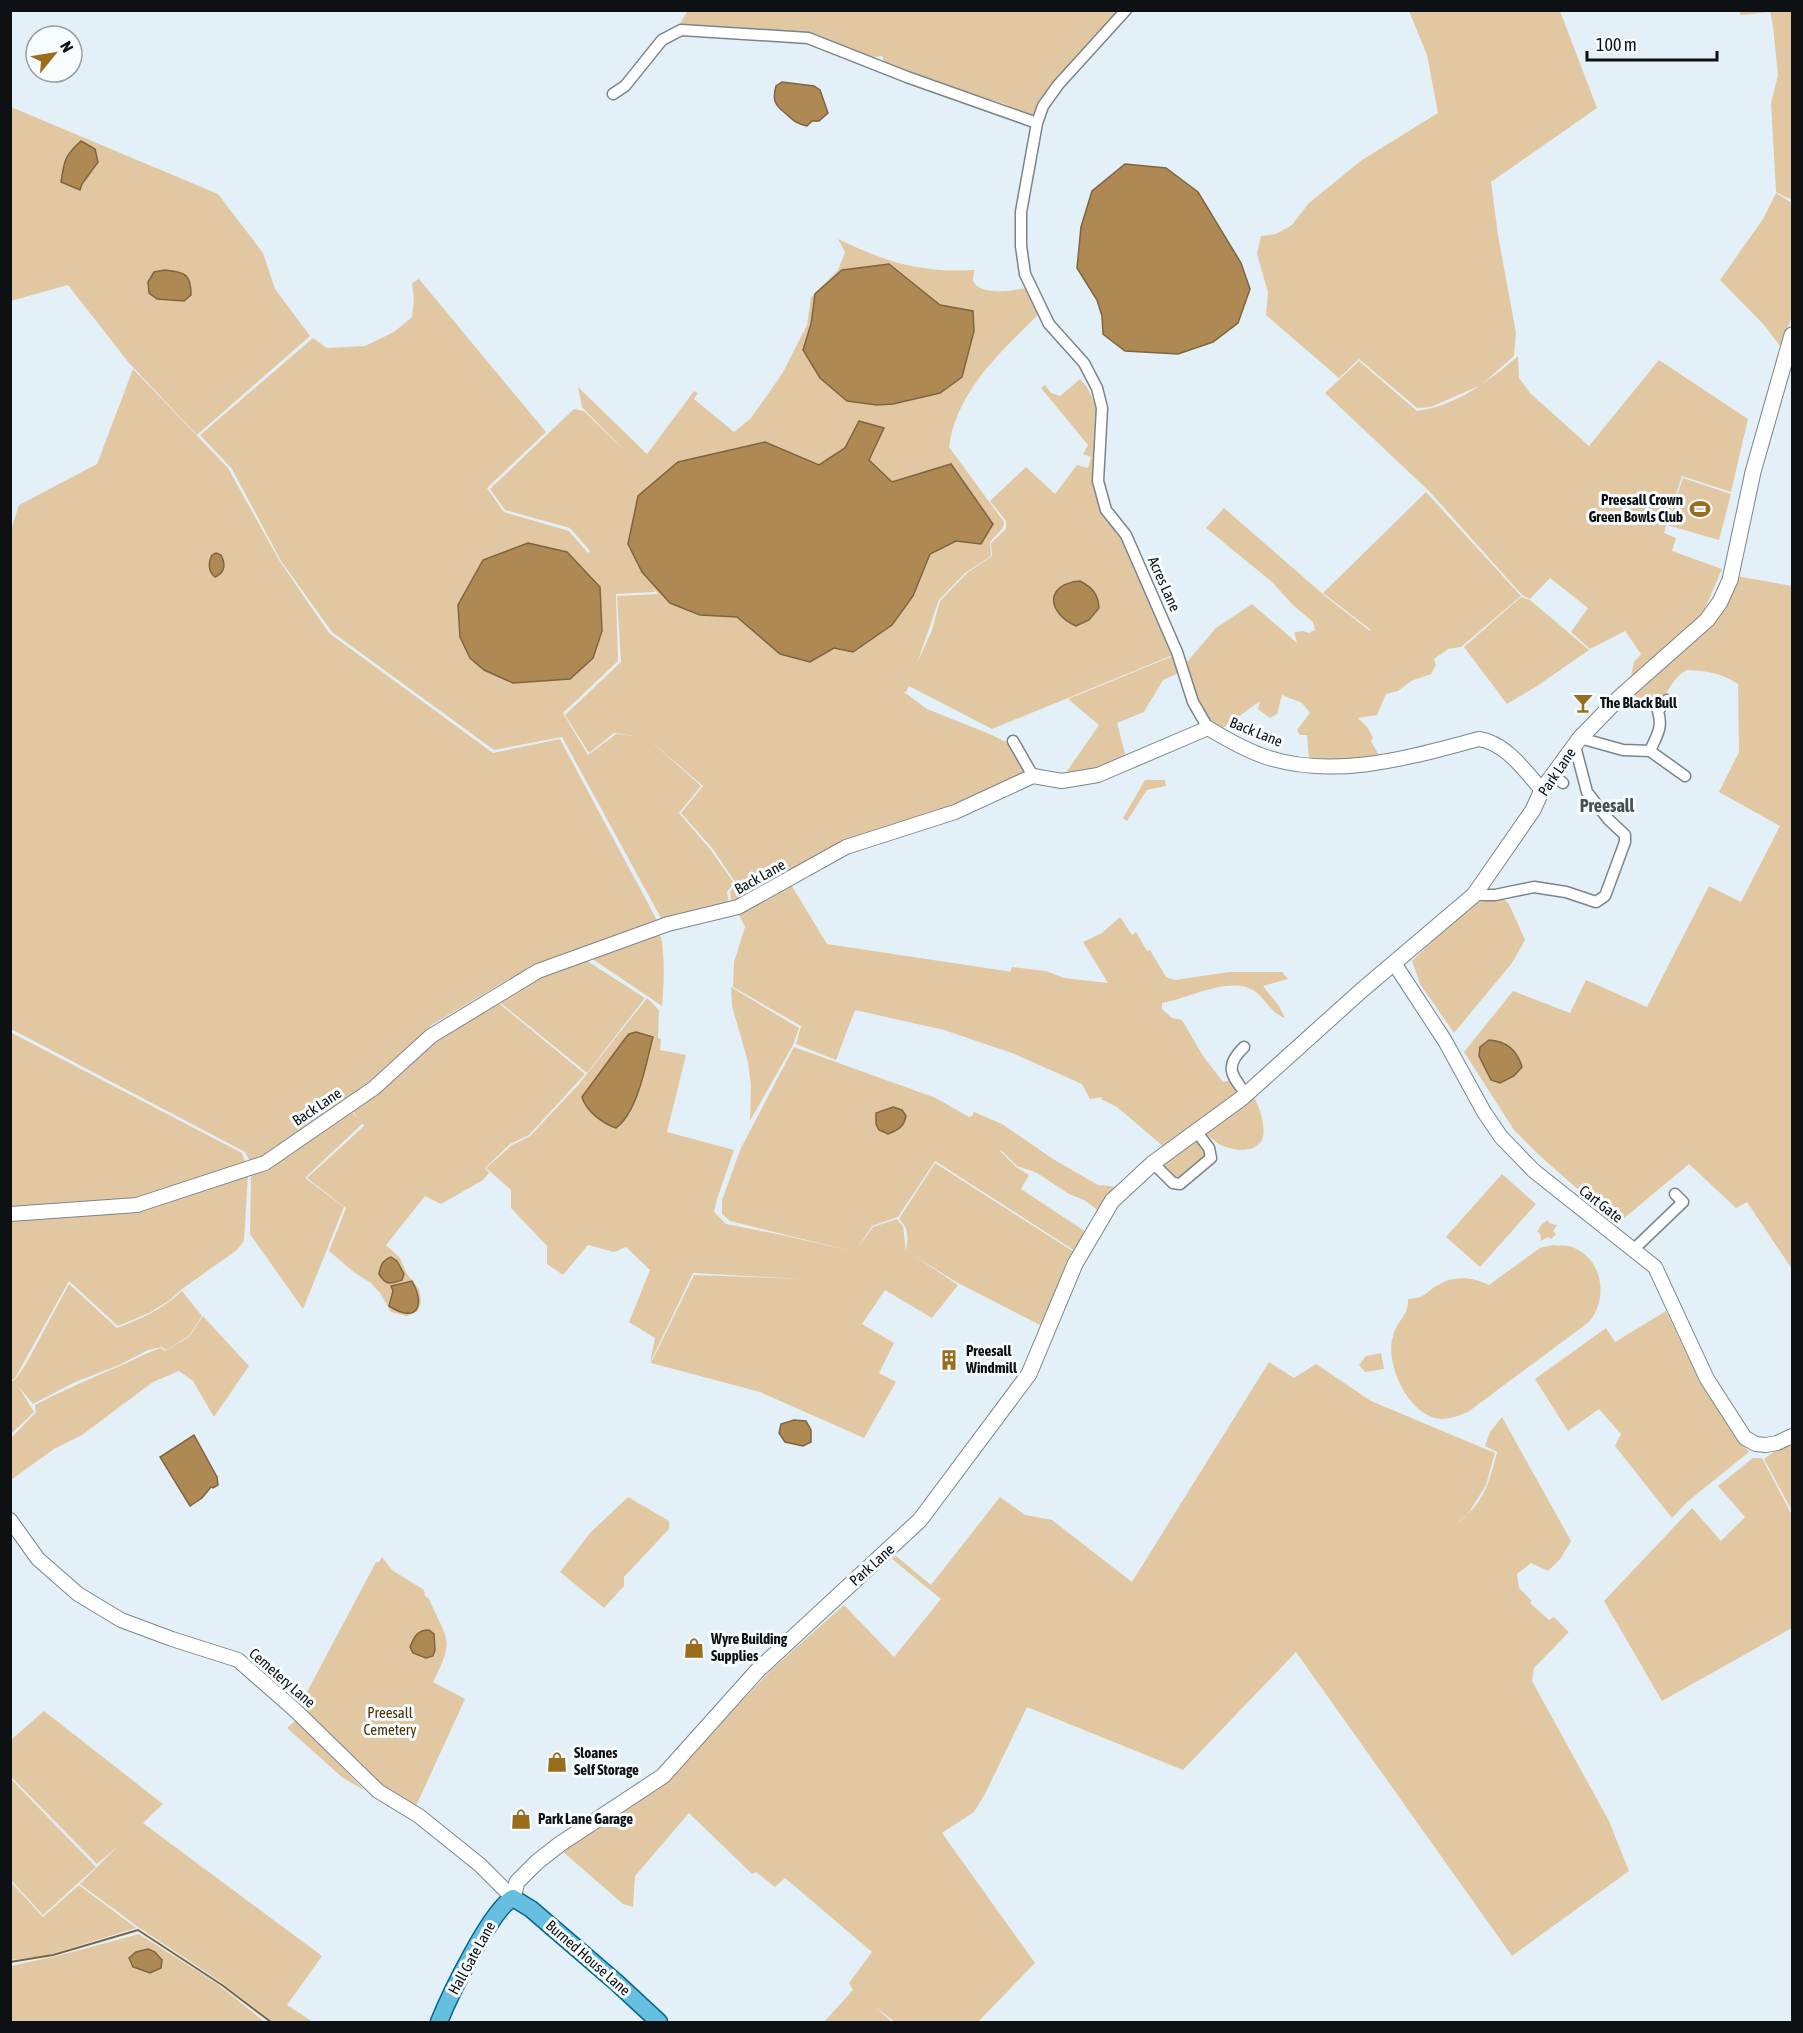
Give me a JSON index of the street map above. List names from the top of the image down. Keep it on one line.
{"streets":{"main road":["Park Lane","Hall Gate Lane","Burned House Lane"],"street":["Acres Lane","Back Lane","Cart Gate","Cemetery Lane"]},"crossings":[["Acres Lane","Back Lane"],["Back Lane","Park Lane"],["Park Lane","Cart Gate"],["Park Lane","Cemetery Lane"],["Park Lane","Hall Gate Lane"],["Park Lane","Burned House Lane"],["Cemetery Lane","Hall Gate Lane"],["Cemetery Lane","Burned House Lane"],["Hall Gate Lane","Burned House Lane"]],"districts":["Preesall"],"parks":["Preesall Cemetery"],"places":{"sports":["Preesall Crown Green Bowls Club"],"bar":["The Black Bull"],"building":["Preesall Windmill"],"shop":["Wyre Building Supplies","Sloanes Self Storage","Park Lane Garage"]},"scale_bar":"100 m","north":"top right"}
